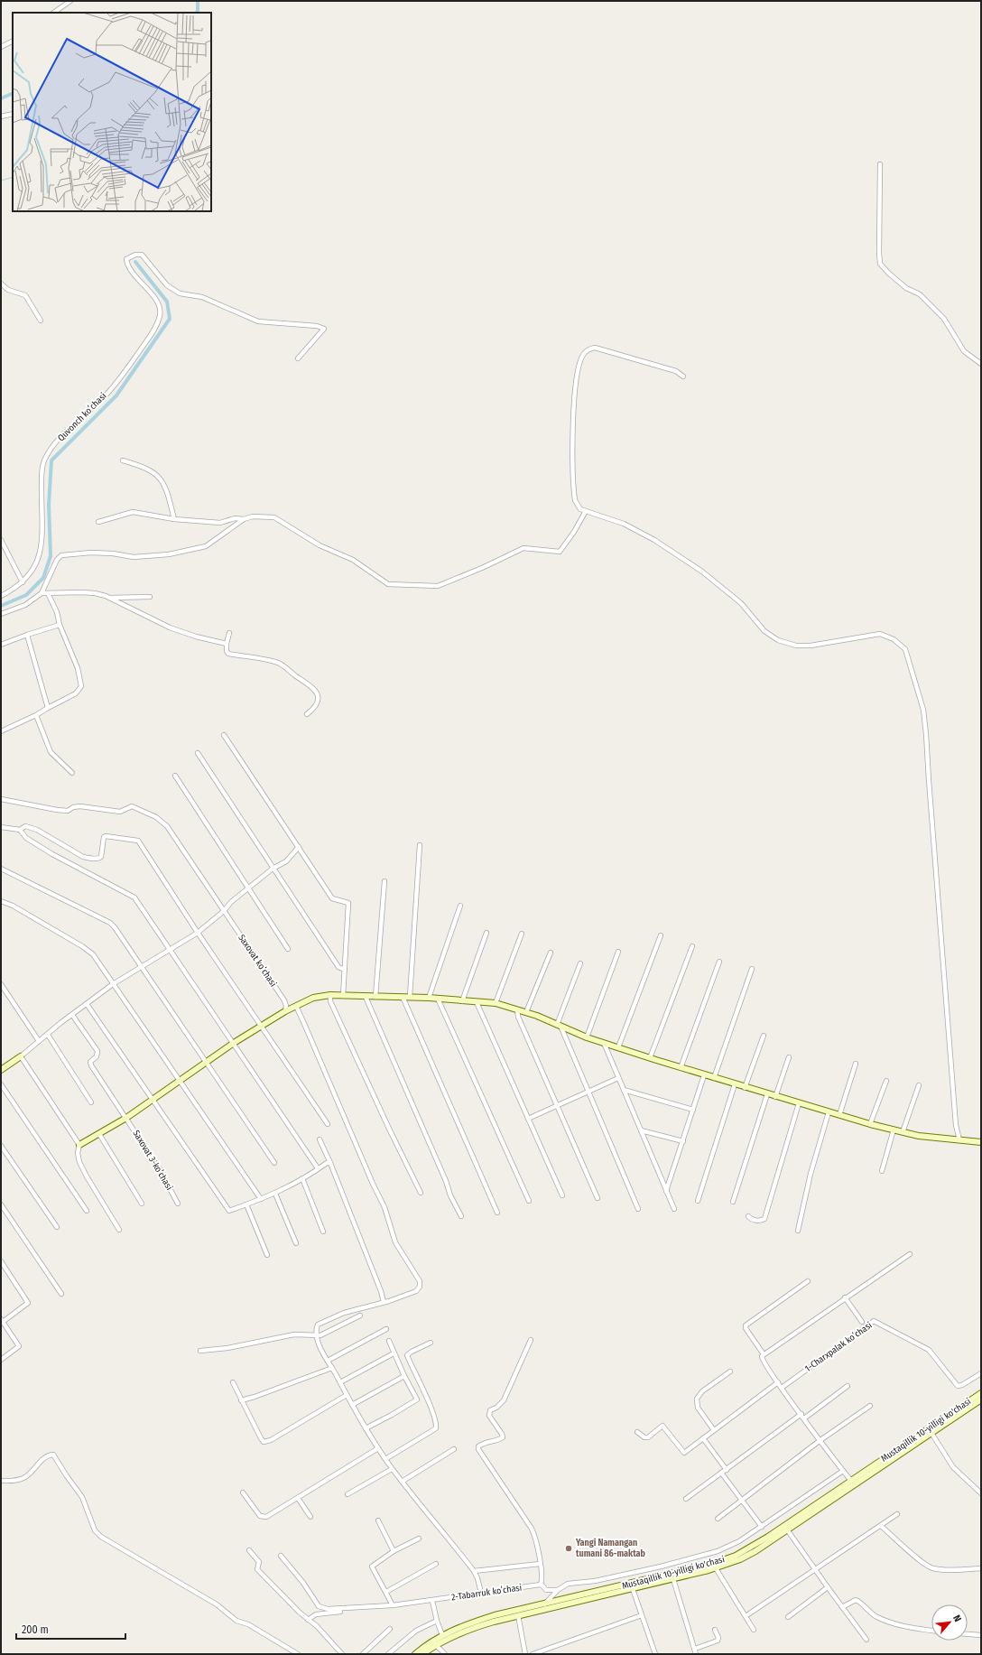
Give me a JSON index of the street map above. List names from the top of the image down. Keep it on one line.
{"streets":{"main road":["Mustaqillik 10-yilligi ko'chasi"],"street":["Quvonch koʻchasi","Saxovat koʻchasi","Saxovat 3-koʻchasi","1-Charxpalak koʻchasi","2-Tabarruk koʻchasi"]},"places":["Yangi Namangan tumani 86-maktab"],"scale_bar":"200 m","north":"top right"}
